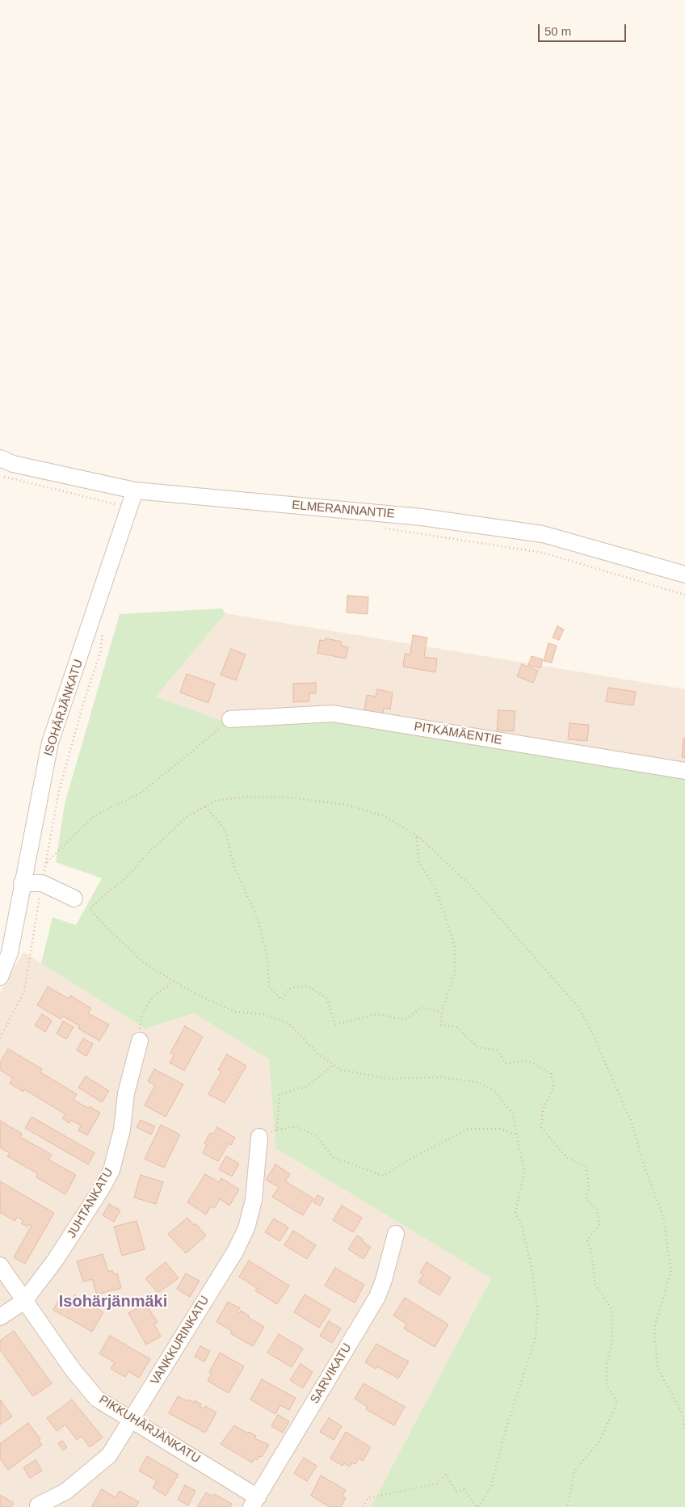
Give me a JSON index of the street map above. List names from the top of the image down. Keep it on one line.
{"streets":{"street":["ELMERANNANTIE","ISOHÄRJÄNKATU","PITKÄMÄENTIE","JUHTANKATU","VANKKURINKATU","SARVIKATU","PIKKUHÄRJÄNKATU"]},"crossings":[["ELMERANNANTIE","ISOHÄRJÄNKATU"],["JUHTANKATU","PIKKUHÄRJÄNKATU"],["VANKKURINKATU","PIKKUHÄRJÄNKATU"],["SARVIKATU","PIKKUHÄRJÄNKATU"]],"districts":["Isohärjänmäki"],"scale_bar":"50 m"}
